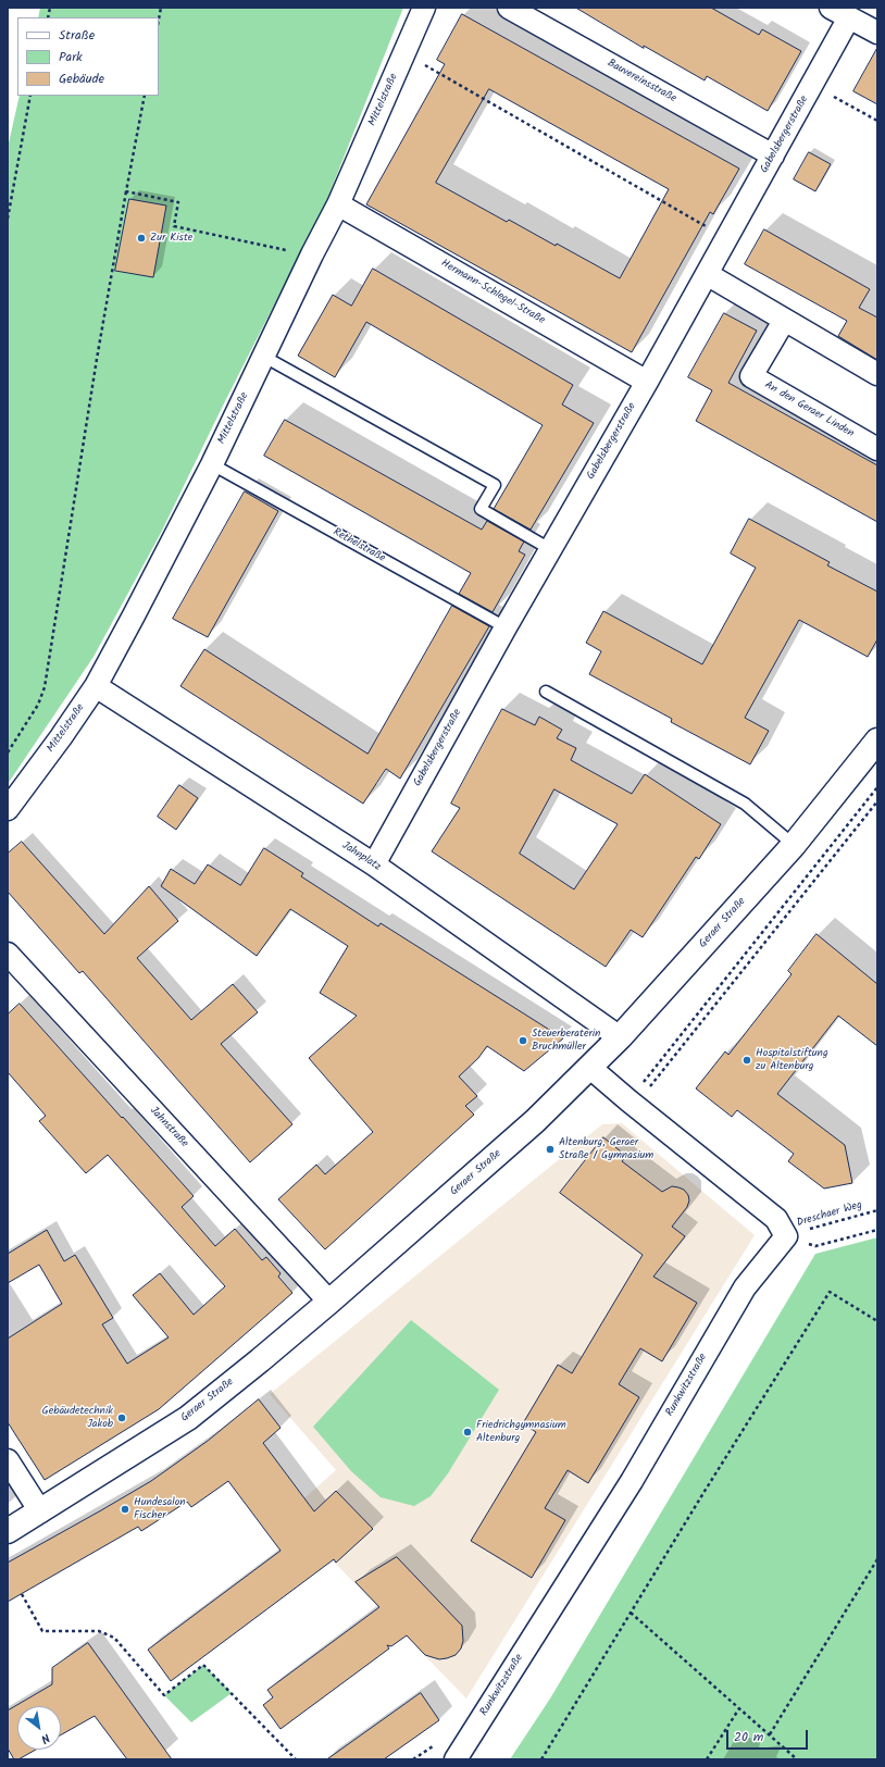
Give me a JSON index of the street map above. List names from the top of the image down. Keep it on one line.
{"streets":{"main road":["Geraer Straße"],"street":["Bauvereinsstraße","Mittelstraße","Gabelsbergerstraße","Hermann-Schlegel-Straße","An den Geraer Linden","Jahnplatz","Jahnstraße","Runkwitzstraße"],"lane":["Rethelstraße"],"path":["Dreschaer Weg"]},"crossings":[["Bauvereinsstraße","Gabelsbergerstraße"],["Mittelstraße","Hermann-Schlegel-Straße"],["Mittelstraße","Rethelstraße"],["Mittelstraße","Jahnplatz"],["Gabelsbergerstraße","Hermann-Schlegel-Straße"],["Gabelsbergerstraße","Rethelstraße"],["Gabelsbergerstraße","Jahnplatz"],["Jahnplatz","Geraer Straße"],["Geraer Straße","Jahnstraße"],["Dreschaer Weg","Runkwitzstraße"]],"places":["Zur Kiste","Steuerberaterin Bruchmüller","Hospitalstiftung zu Altenburg","Altenburg, Geraer Straße / Gymnasium","Gebäudetechnik Jakob","Friedrichgymnasium Altenburg","Hundesalon Fischer"],"legend":["Straße","Park","Gebäude"],"scale_bar":"20 m","north":"bottom right"}
